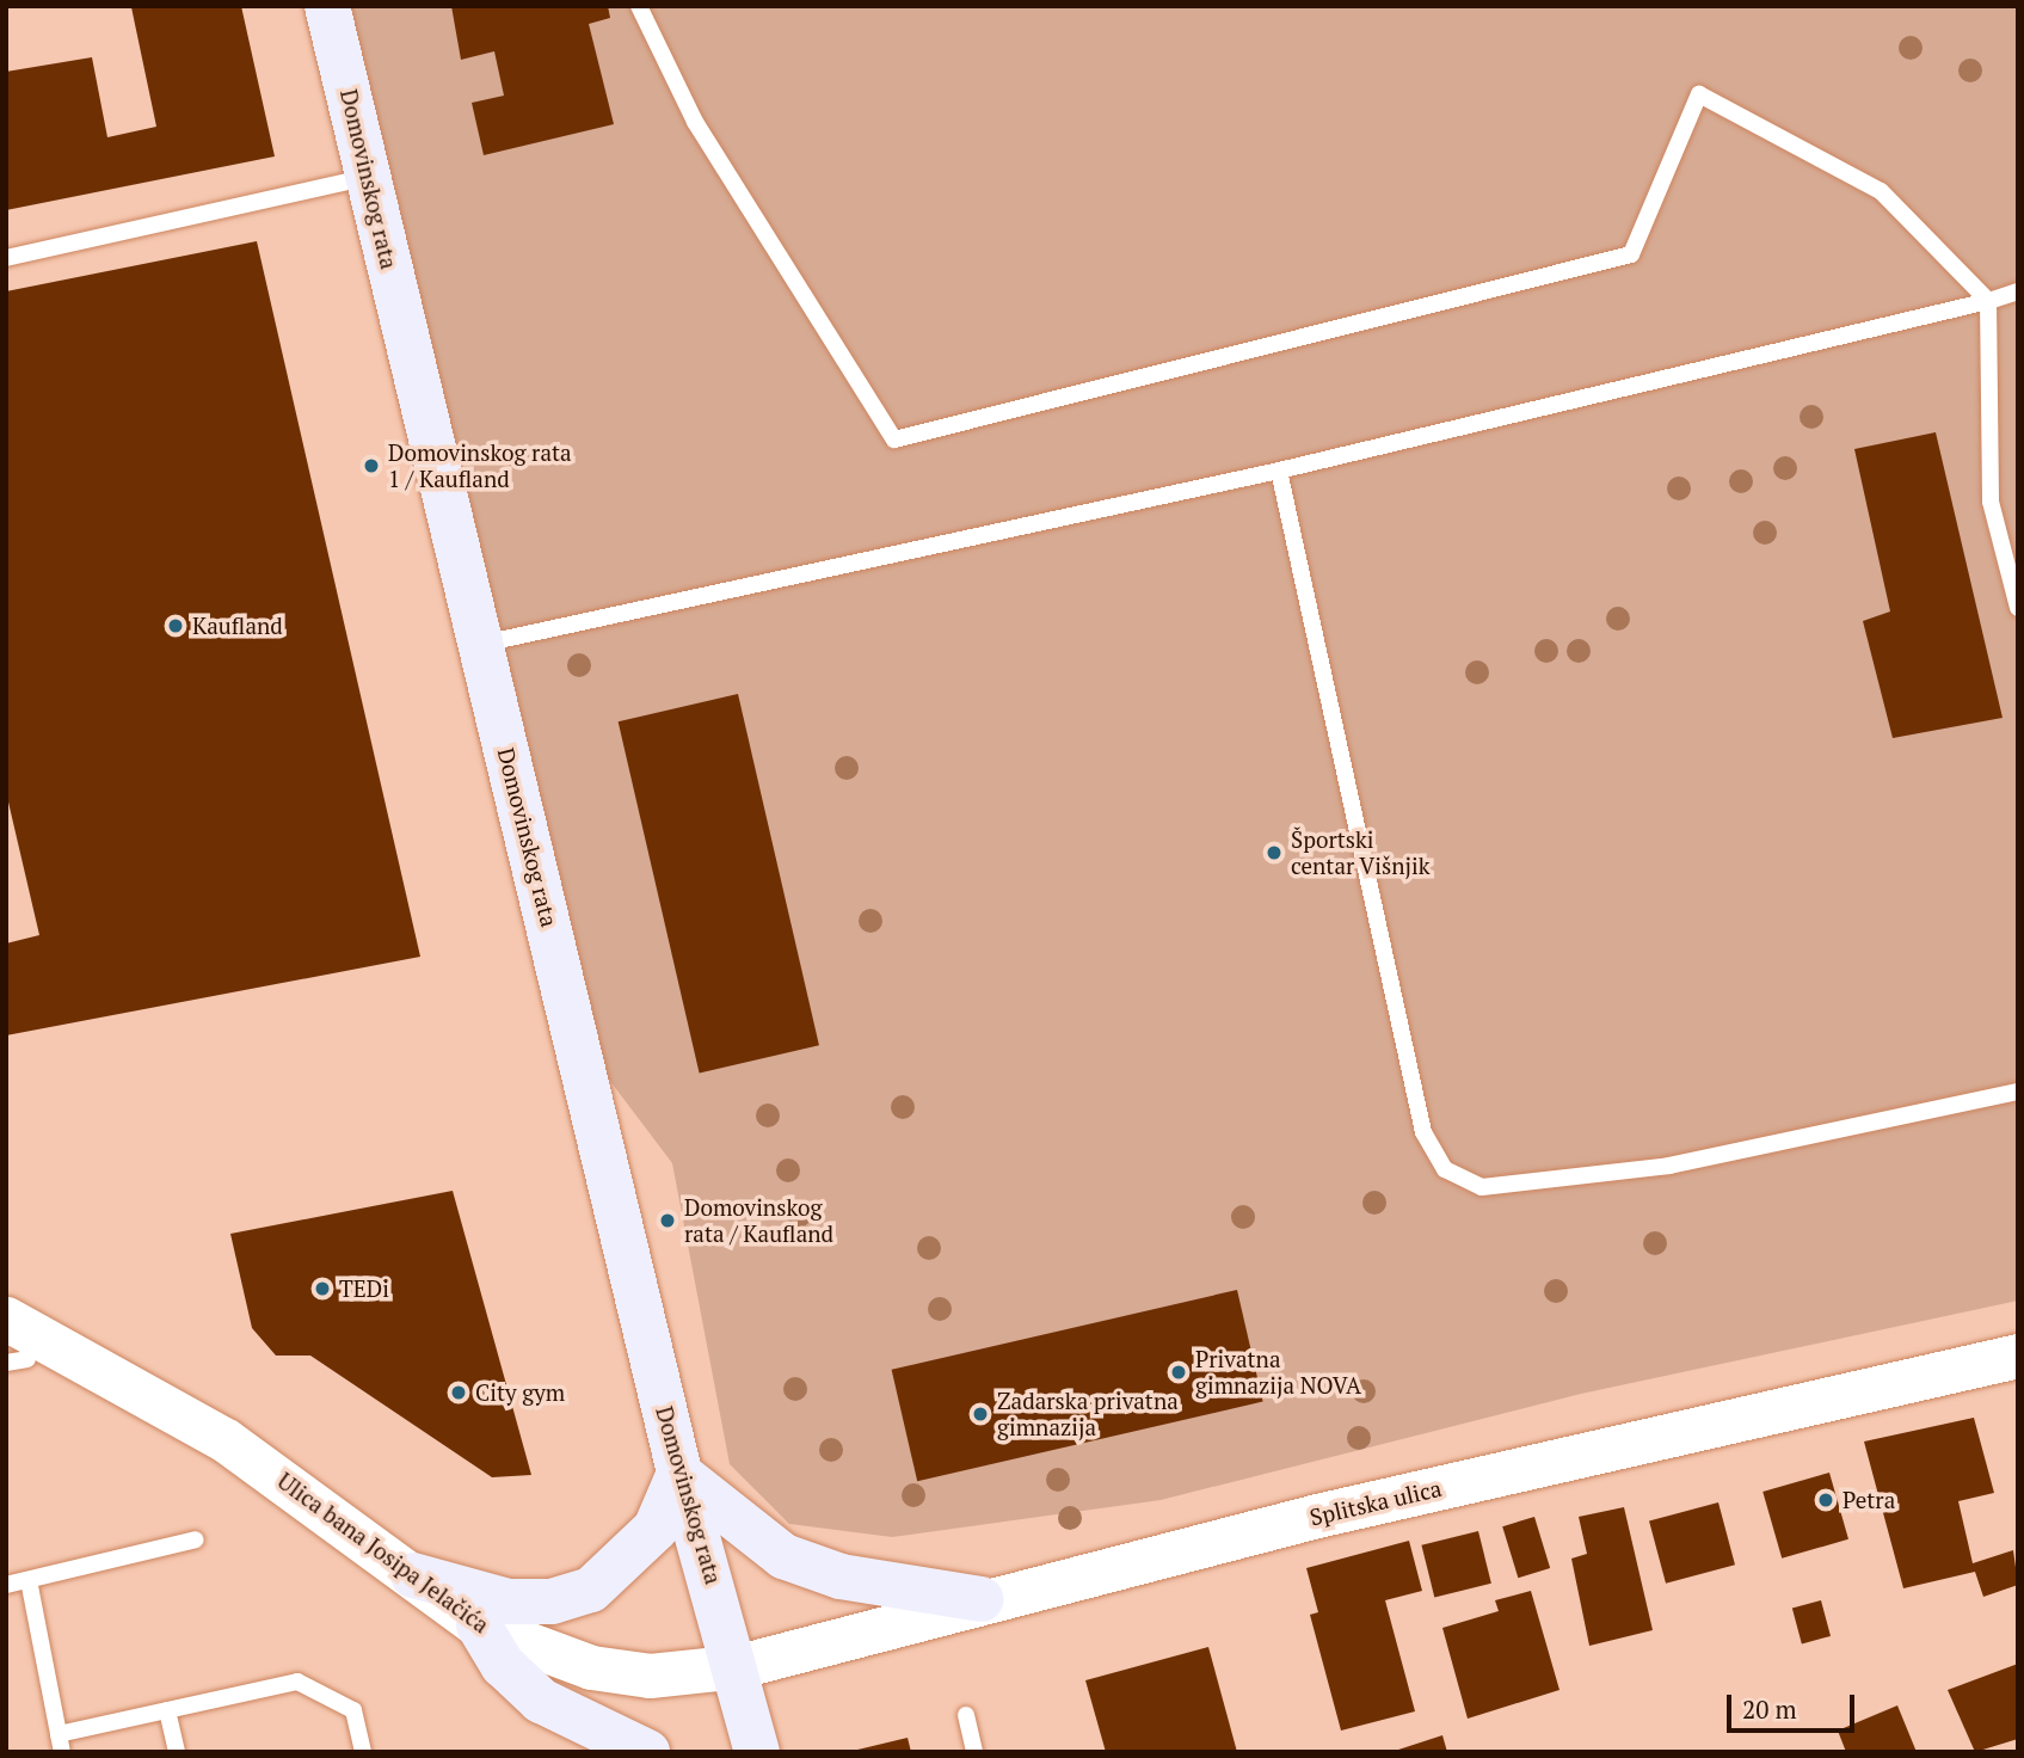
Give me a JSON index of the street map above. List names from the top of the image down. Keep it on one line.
{"streets":{"main road":["Domovinskog rata"],"street":["Splitska ulica","Ulica bana Josipa Jelačića"]},"crossings":[["Domovinskog rata","Splitska ulica"],["Domovinskog rata","Ulica bana Josipa Jelačića"],["Splitska ulica","Ulica bana Josipa Jelačića"]],"places":["Domovinskog rata 1 / Kaufland","Kaufland","Športski centar Višnjik","Domovinskog rata / Kaufland","TEDi","Privatna gimnazija NOVA","City gym","Zadarska privatna gimnazija","Petra"],"scale_bar":"20 m"}
